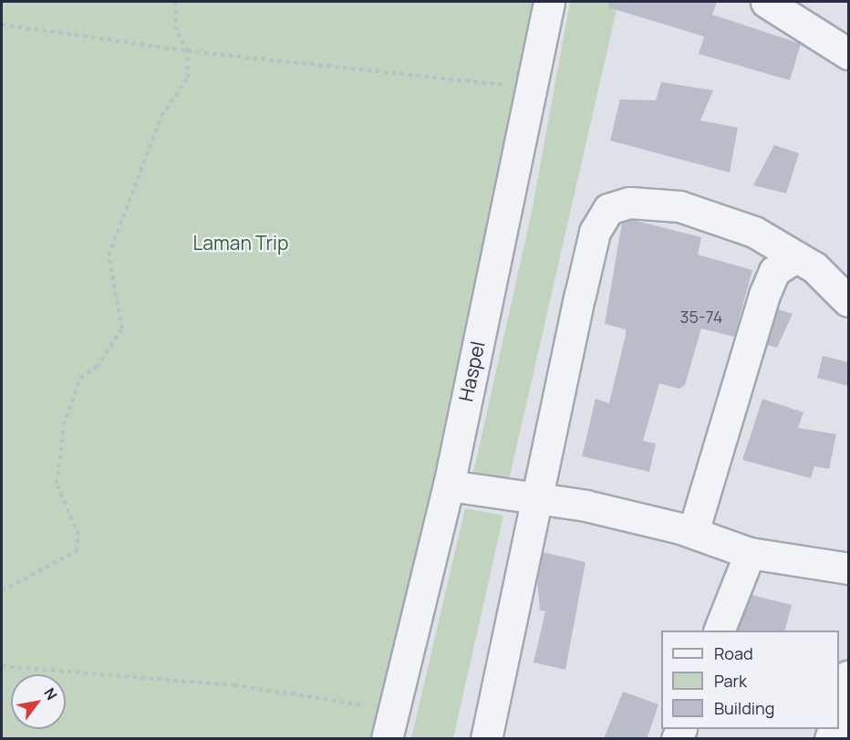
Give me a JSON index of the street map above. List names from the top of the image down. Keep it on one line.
{"streets":{"street":["Haspel"]},"parks":["Laman Trip"],"house_numbers":["35-74"],"legend":["Road","Park","Building"],"north":"top right"}
